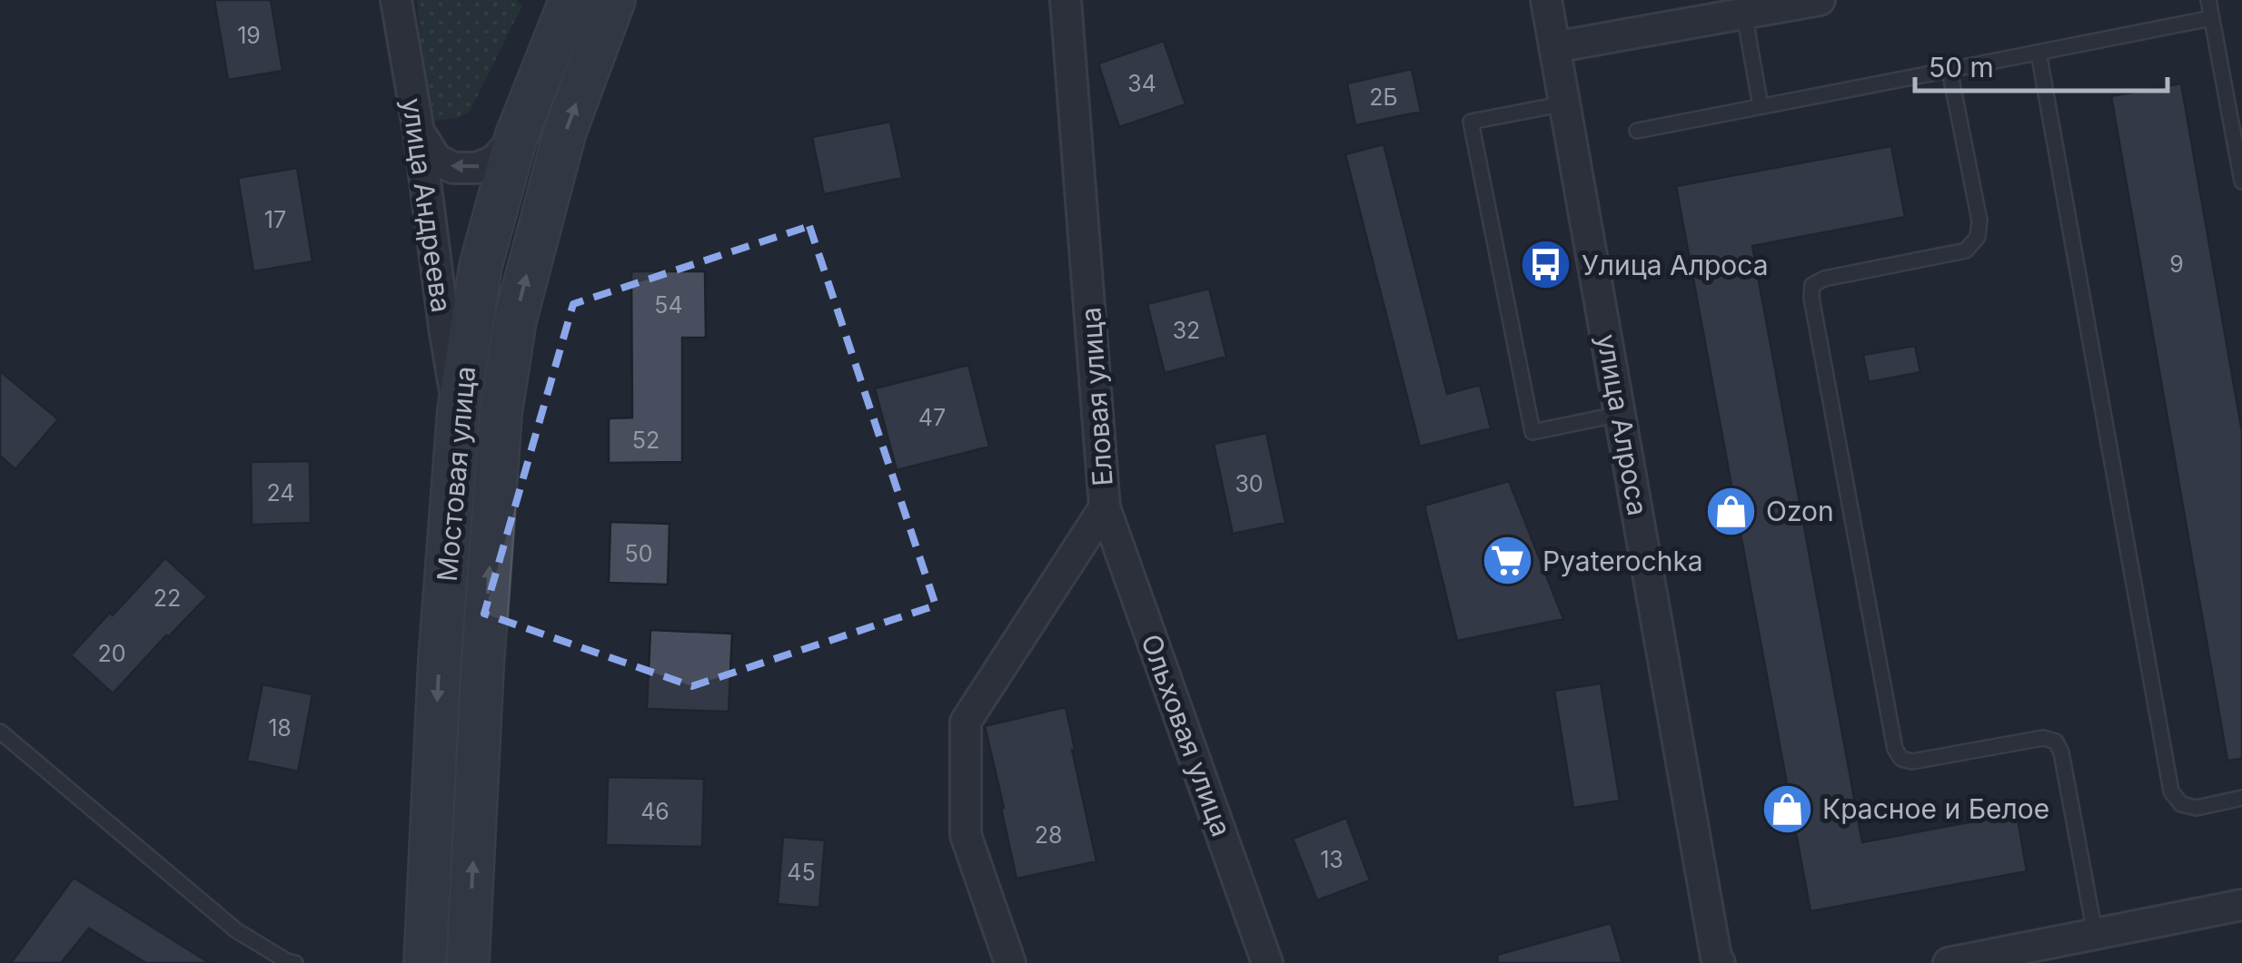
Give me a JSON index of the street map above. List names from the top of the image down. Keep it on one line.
{"streets":{"main road":["Мостовая улица"],"street":["улица Андреева","Еловая улица","улица Алроса","Ольховая улица"]},"crossings":[["улица Андреева","Мостовая улица"],["Еловая улица","Ольховая улица"]],"places":{"bus stop":["Улица Алроса"],"shop":["Ozon","Красное и Белое"],"supermarket":["Pyaterochka"]},"house_numbers":["19","34","2Б","17","9","54","32","47","52","30","24","50","22","20","18","46","28","13","45"],"scale_bar":"50 m"}
